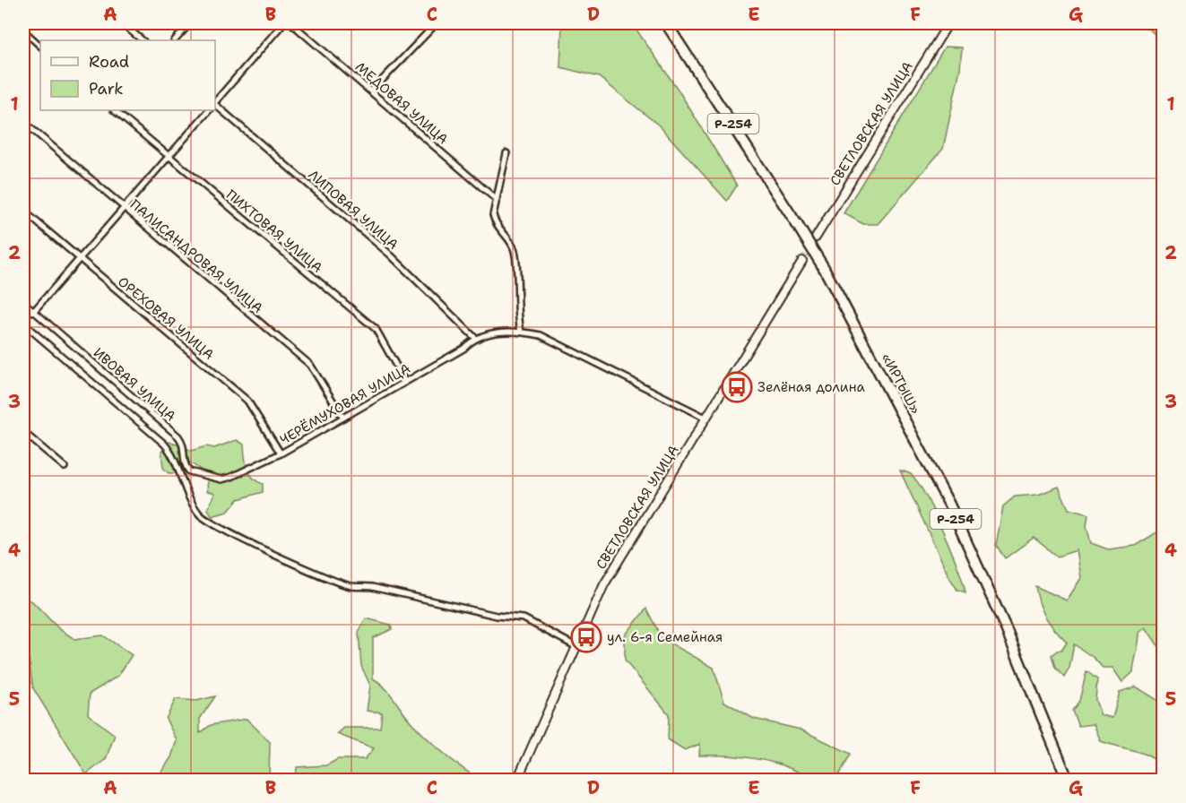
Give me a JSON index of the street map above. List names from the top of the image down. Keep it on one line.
{"streets":{"highway":["Р-254","«ИРТЫШ»"],"street":["МЕДОВАЯ УЛИЦА","СВЕТЛОВСКАЯ УЛИЦА","ЛИПОВАЯ УЛИЦА","ПИХТОВАЯ УЛИЦА","ПАЛИСАНДРОВАЯ УЛИЦА","ОРЕХОВАЯ УЛИЦА","ИВОВАЯ УЛИЦА","ЧЕРЁМУХОВАЯ УЛИЦА"]},"crossings":[["СВЕТЛОВСКАЯ УЛИЦА","ИВОВАЯ УЛИЦА"],["ЛИПОВАЯ УЛИЦА","ЧЕРЁМУХОВАЯ УЛИЦА"],["ПИХТОВАЯ УЛИЦА","ЧЕРЁМУХОВАЯ УЛИЦА"],["ПАЛИСАНДРОВАЯ УЛИЦА","ЧЕРЁМУХОВАЯ УЛИЦА"],["ОРЕХОВАЯ УЛИЦА","ЧЕРЁМУХОВАЯ УЛИЦА"],["ИВОВАЯ УЛИЦА","ЧЕРЁМУХОВАЯ УЛИЦА"]],"places":{"bus stop":["Зелёная долина","ул. 6-я Семейная"]},"legend":["Road","Park"],"grid":{"columns":["A","B","C","D","E","F","G"],"rows":["1","2","3","4","5"]}}
